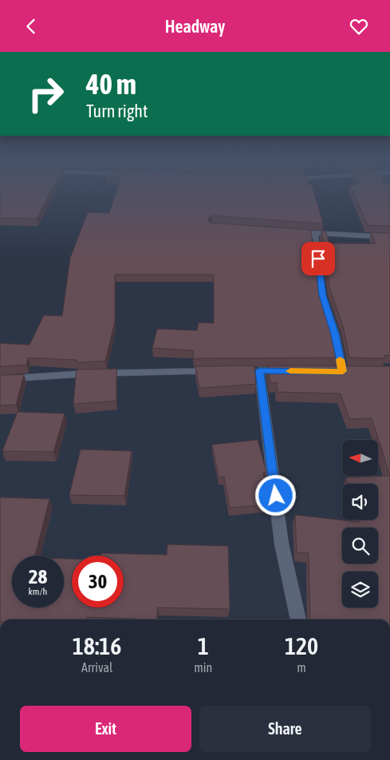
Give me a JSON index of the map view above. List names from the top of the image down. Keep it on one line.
{"north":"left","page":{"header":"Headway","turn":["40 m","Turn right"],"speed":"28 km/h","limit":"30","eta":["18:16","Arrival","1","min","120","m"],"buttons":["Exit","Share"]}}
